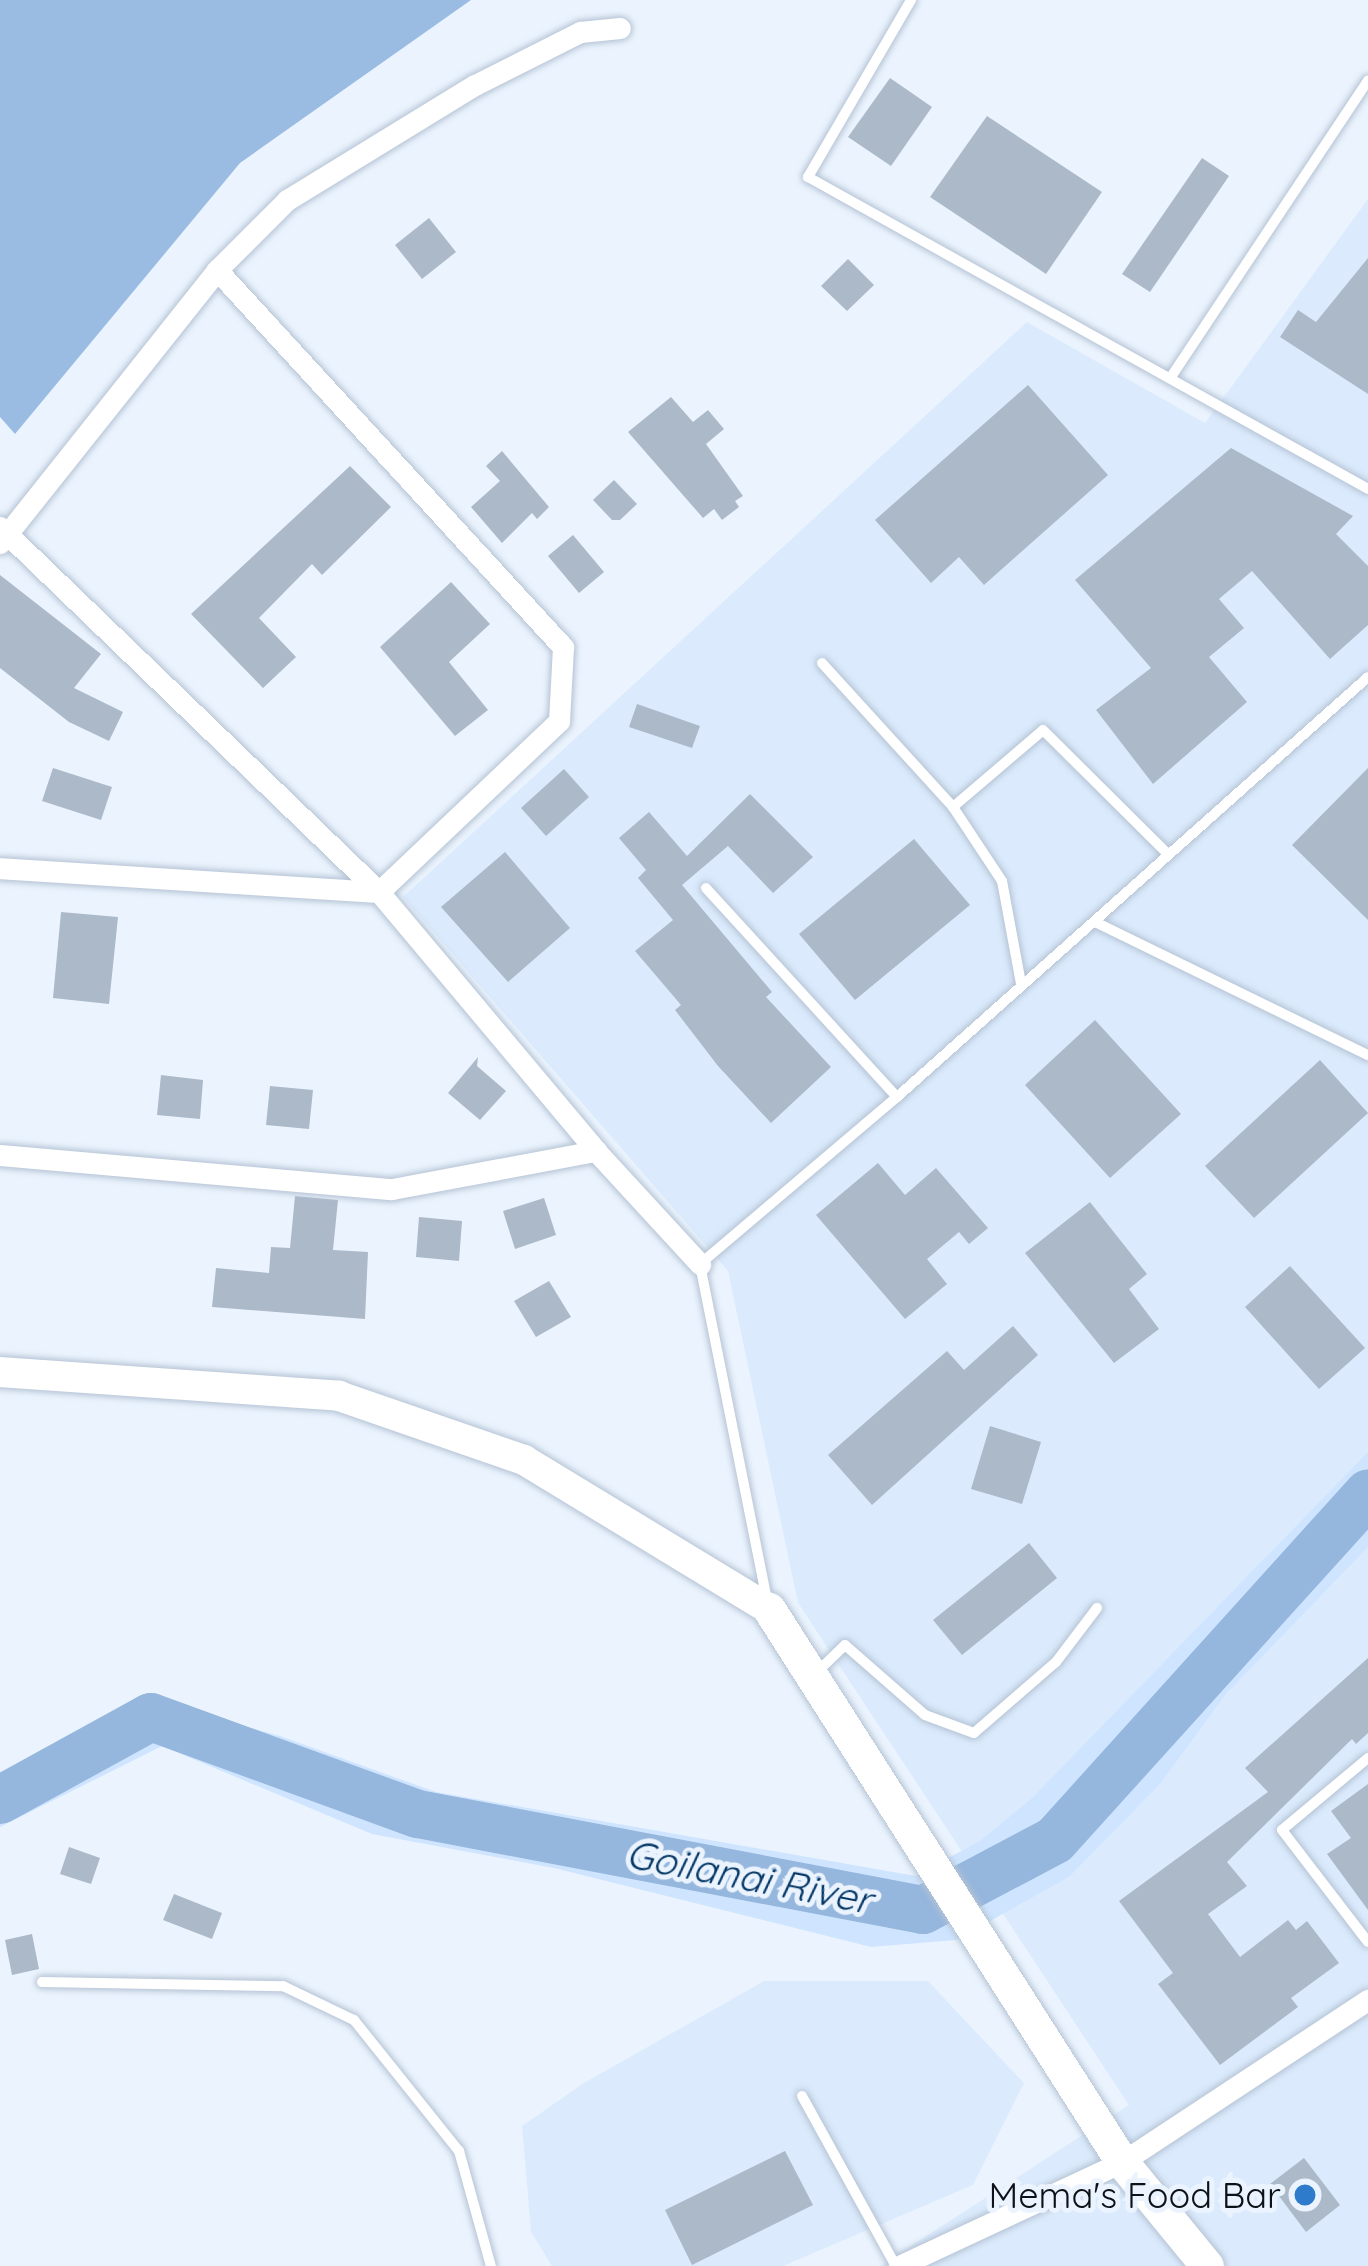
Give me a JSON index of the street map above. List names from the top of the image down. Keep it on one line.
{"water":["Goilanai River"],"places":["Mema's Food Bar"]}
